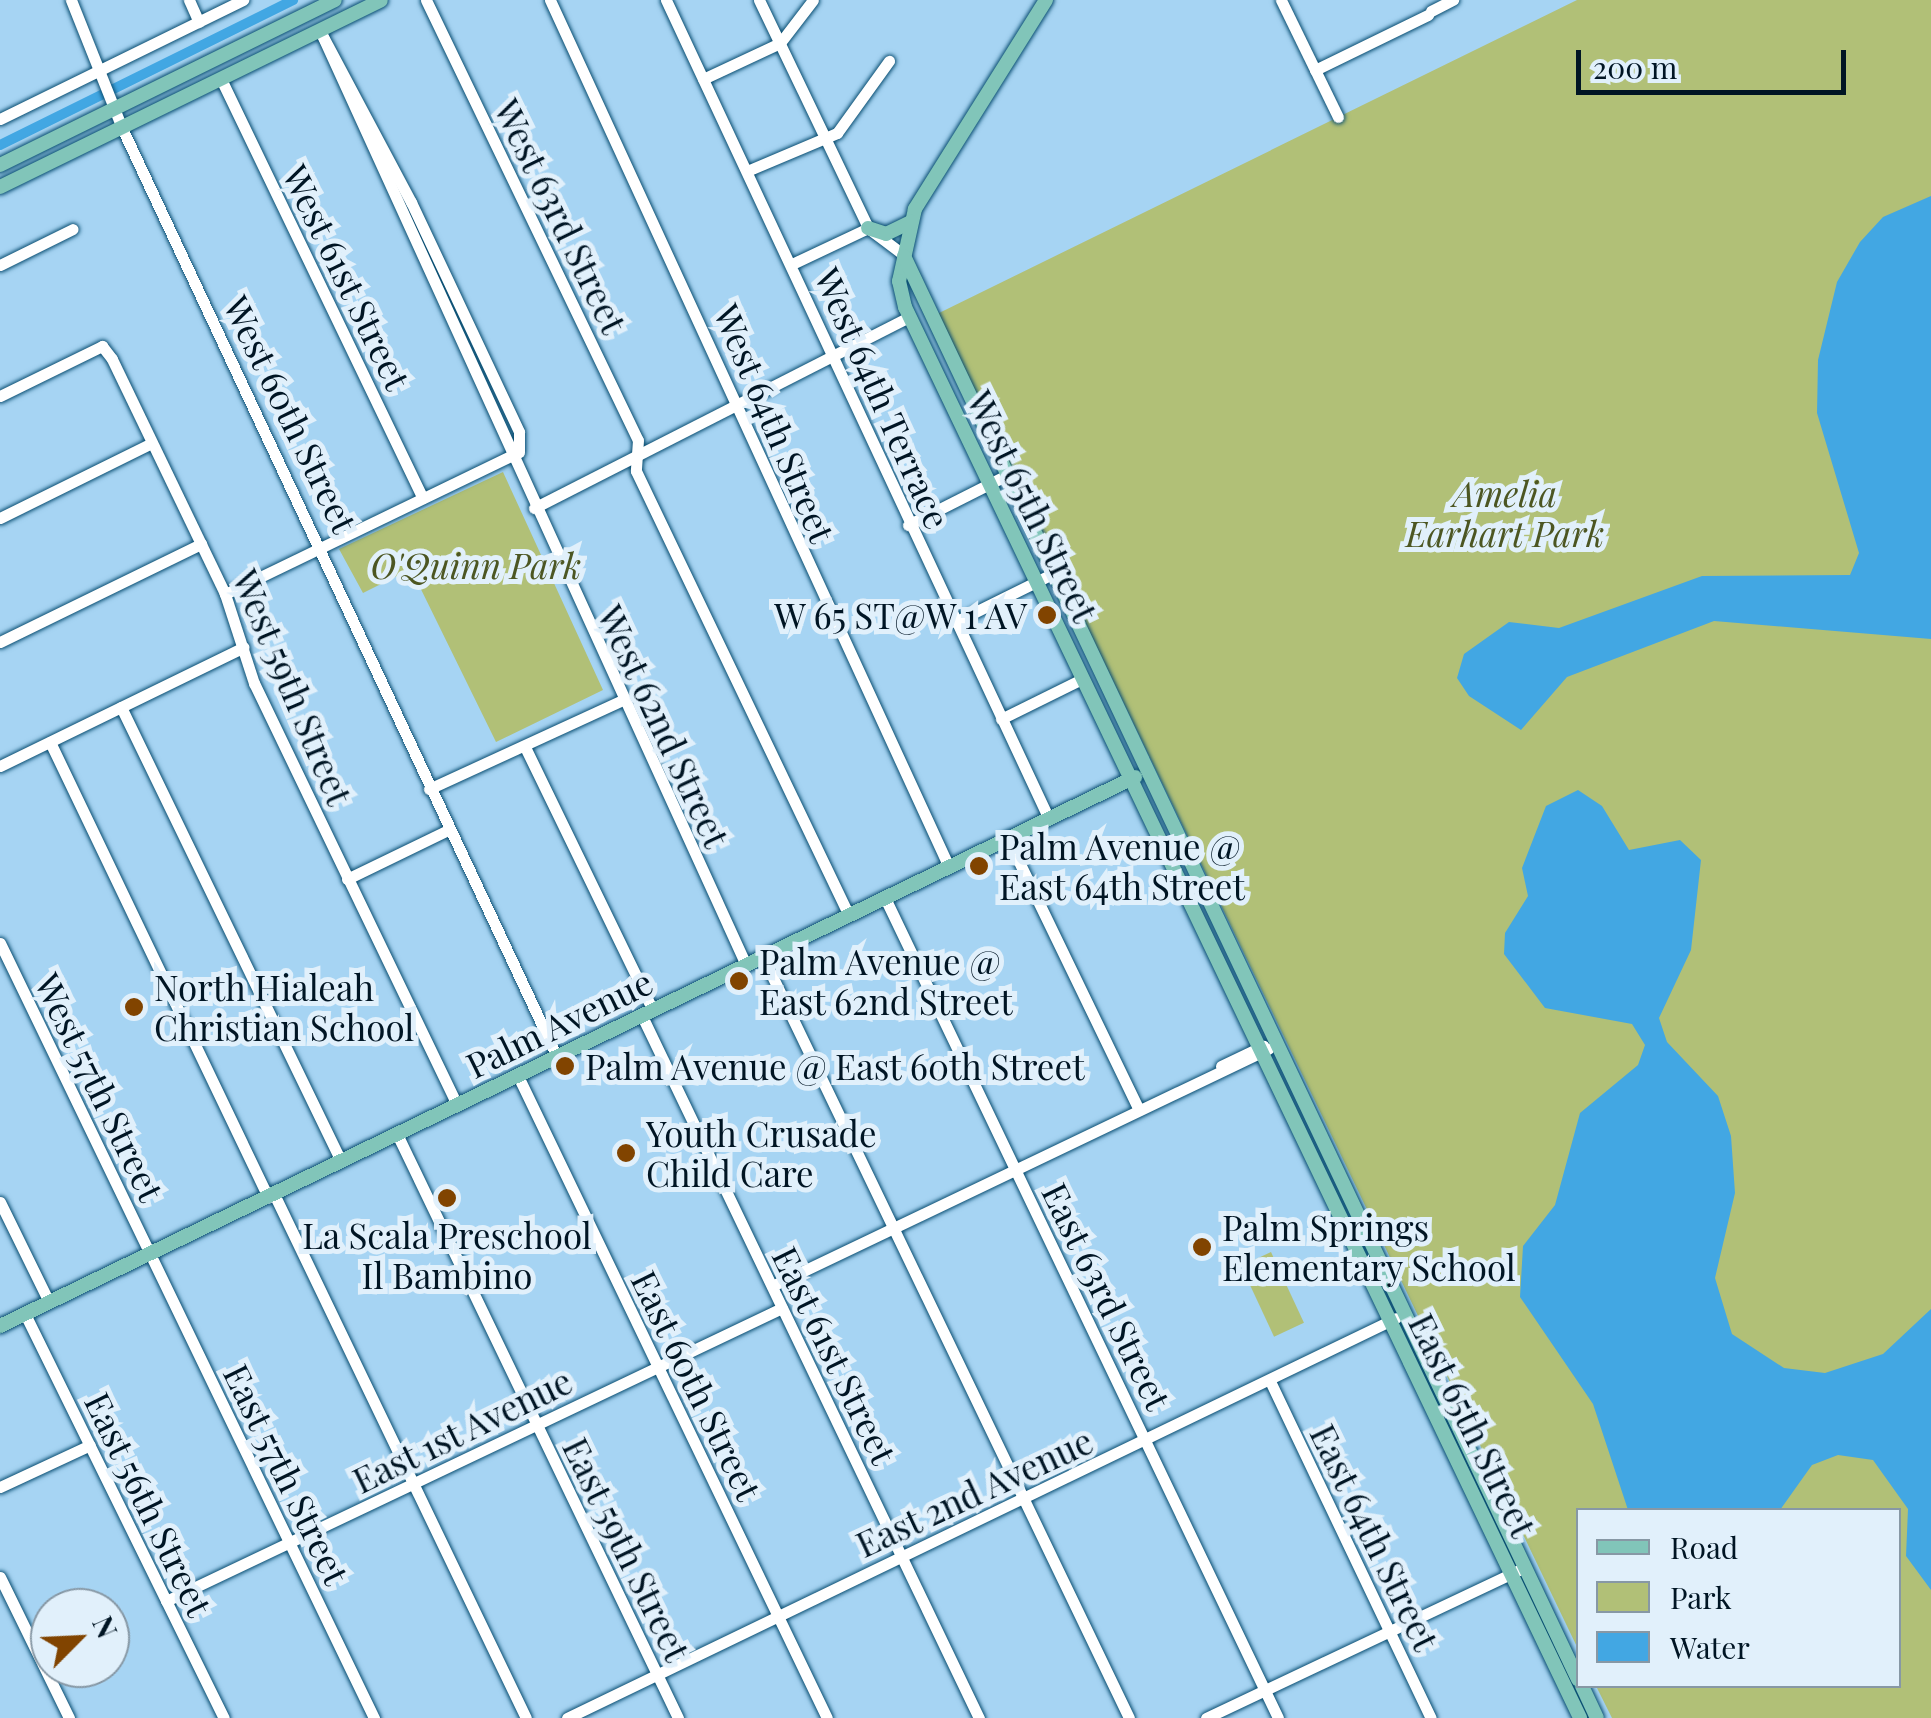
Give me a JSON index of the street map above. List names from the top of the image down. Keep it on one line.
{"streets":{"main road":["West 65th Street","Palm Avenue","East 65th Street"],"street":["West 63rd Street","West 61st Street","West 64th Terrace","West 60th Street","West 64th Street","West 59th Street","West 62nd Street","West 57th Street","East 63rd Street","East 61st Street","East 60th Street","East 1st Avenue","East 57th Street","East 2nd Avenue","East 56th Street","East 64th Street","East 59th Street"]},"crossings":[["West 63rd Street","Palm Avenue"],["West 64th Terrace","Palm Avenue"],["West 60th Street","Palm Avenue"],["West 64th Street","Palm Avenue"],["West 65th Street","Palm Avenue"],["West 65th Street","East 65th Street"],["West 59th Street","Palm Avenue"],["West 62nd Street","Palm Avenue"],["Palm Avenue","West 57th Street"],["Palm Avenue","East 63rd Street"],["Palm Avenue","East 61st Street"],["Palm Avenue","East 60th Street"],["Palm Avenue","East 65th Street"],["Palm Avenue","East 57th Street"],["Palm Avenue","East 56th Street"],["Palm Avenue","East 59th Street"],["West 57th Street","East 57th Street"],["East 63rd Street","East 2nd Avenue"],["East 61st Street","East 1st Avenue"],["East 61st Street","East 2nd Avenue"],["East 60th Street","East 1st Avenue"],["East 60th Street","East 2nd Avenue"],["East 65th Street","East 2nd Avenue"],["East 1st Avenue","East 57th Street"],["East 1st Avenue","East 56th Street"],["East 1st Avenue","East 59th Street"],["East 2nd Avenue","East 64th Street"],["East 2nd Avenue","East 59th Street"]],"parks":["Amelia Earhart Park","O'Quinn Park"],"places":["W 65 ST@W 1 AV","Palm Avenue @ East 64th Street","Palm Avenue @ East 62nd Street","North Hialeah Christian School","Palm Avenue @ East 60th Street","Youth Crusade Child Care","La Scala Preschool Il Bambino","Palm Springs Elementary School"],"legend":["Road","Park","Water"],"scale_bar":"200 m","north":"top right"}
